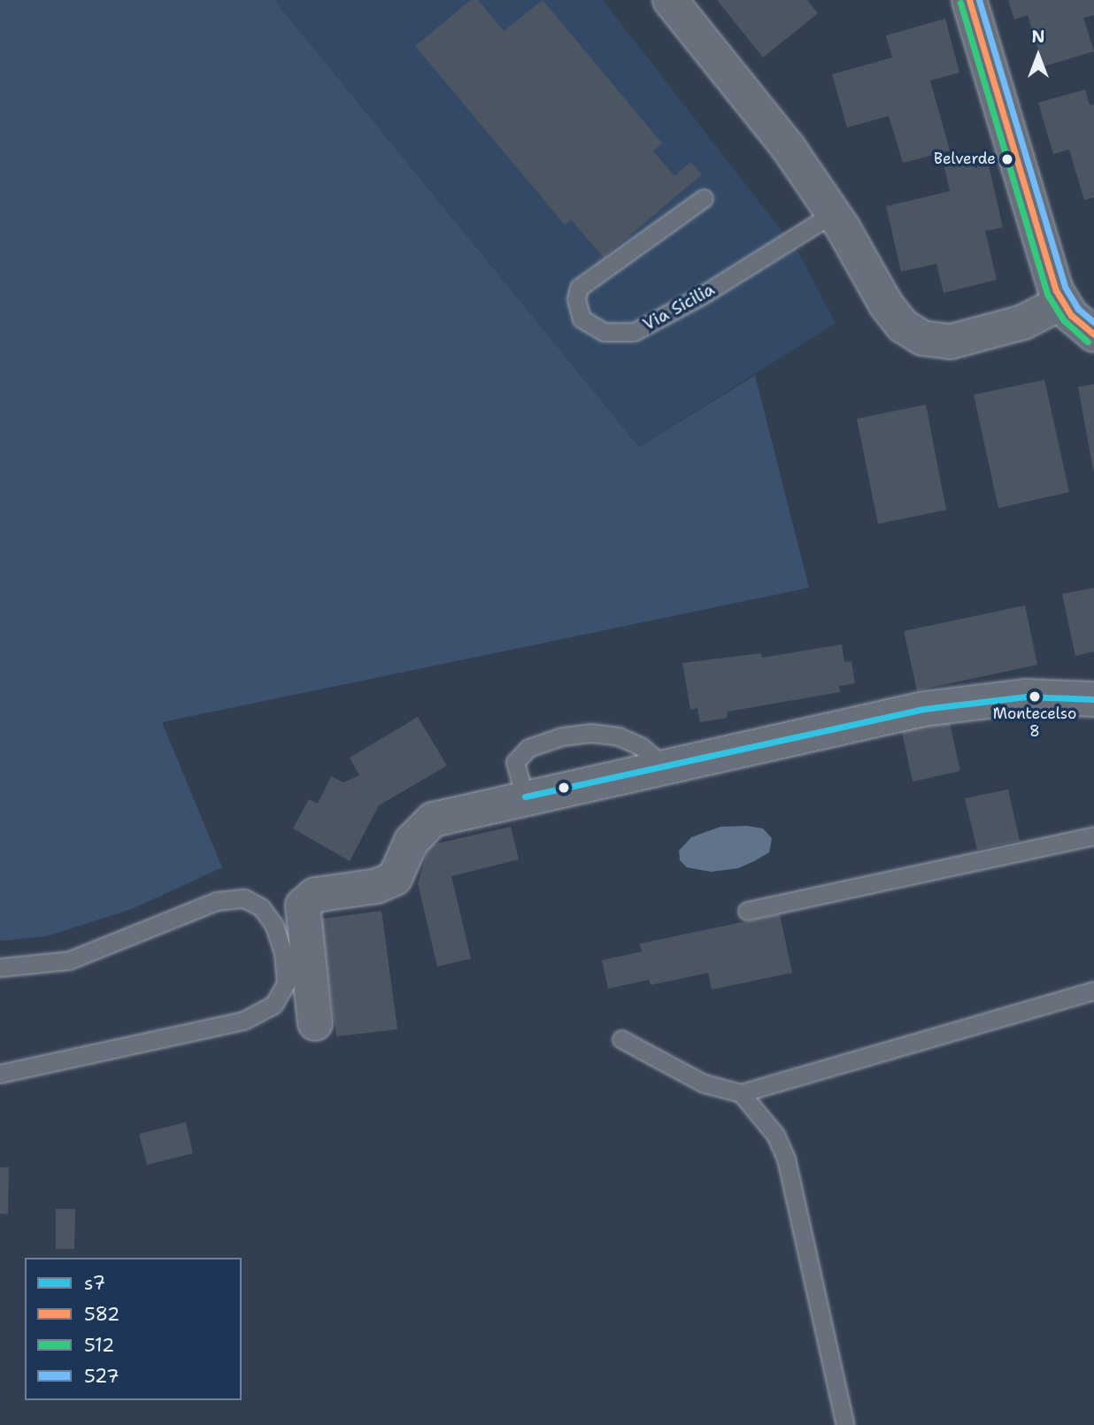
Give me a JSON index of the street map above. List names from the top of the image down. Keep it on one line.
{"streets":{"lane":["Via Sicilia"]},"places":["Belverde","Montecelso 8"],"lines":["transit line 582","transit line 527","transit line 512","transit line s7"],"legend":["s7","582","512","527"],"north":"top"}
